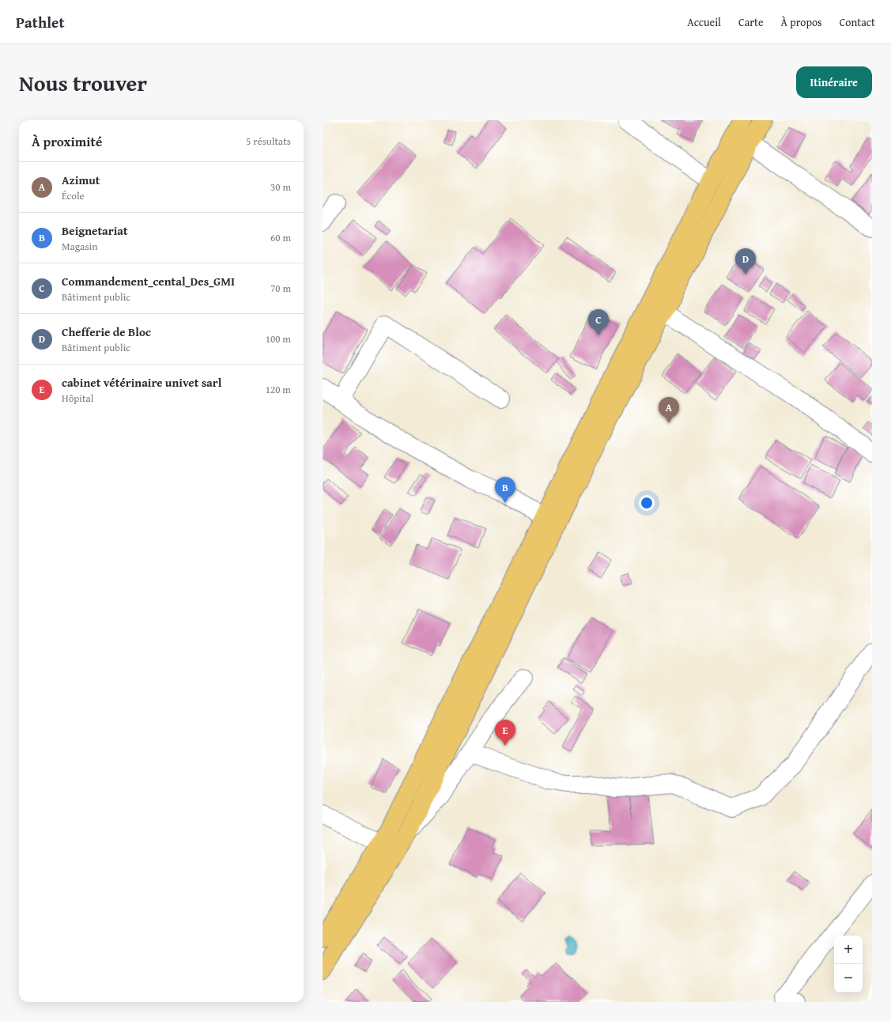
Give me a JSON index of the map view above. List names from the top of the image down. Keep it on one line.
{"page":{"header":"Pathlet","nav":["Accueil","Carte","À propos","Contact"],"title":"Nous trouver","buttons":"Itinéraire","heading":["À proximité","5 résultats"],"list":[{"mark":"A","name":"Azimut","note":"École","value":"30 m"},{"mark":"B","name":"Beignetariat","note":"Magasin","value":"60 m"},{"mark":"C","name":"Commandement_cental_Des_GMI","note":"Bâtiment public","value":"70 m"},{"mark":"D","name":"Chefferie de Bloc","note":"Bâtiment public","value":"100 m"},{"mark":"E","name":"cabinet vétérinaire univet sarl","note":"Hôpital","value":"120 m"}],"pins":["D","C","A","B","E"],"map_buttons":["+","−"]}}
